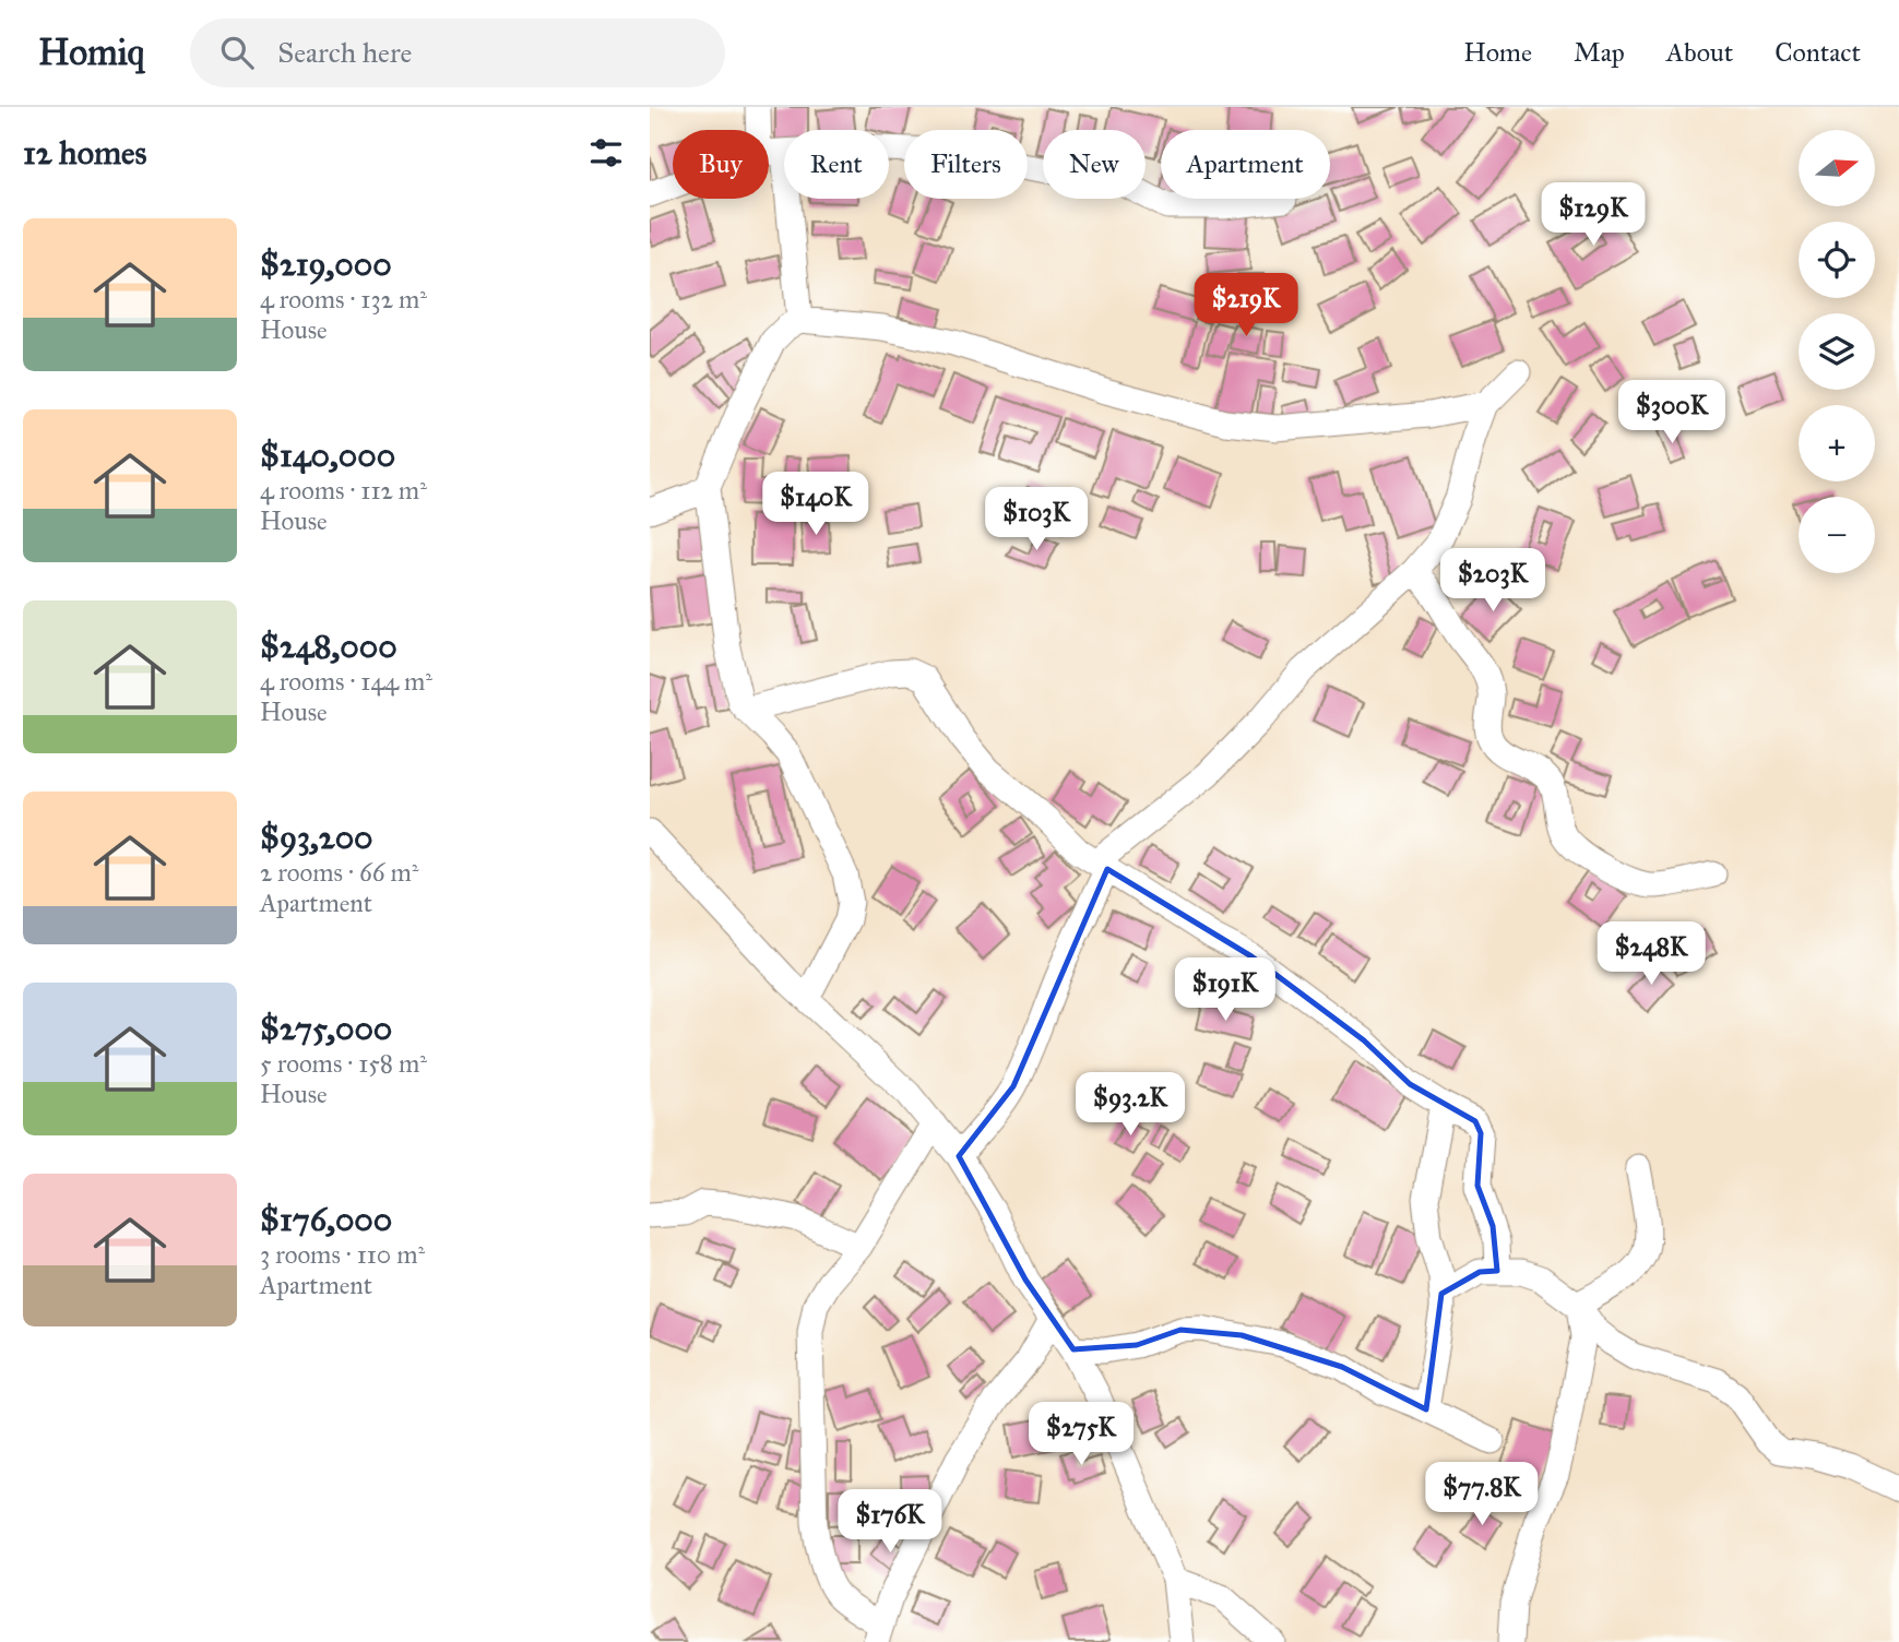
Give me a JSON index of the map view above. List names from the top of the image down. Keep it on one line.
{"north":"right","page":{"header":"Homiq","search":"Search here","nav":["Home","Map","About","Contact"],"heading":"12 homes","map_buttons":["+","−"],"chip":["Buy","Rent","Filters","New","Apartment"],"price":["$129K","$219K","$300K","$140K","$103K","$203K","$248K","$191K","$93.2K","$275K","$77.8K","$176K"],"list":[{"name":"$219,000","note":"4 rooms · 132 m² · House"},{"name":"$140,000","note":"4 rooms · 112 m² · House"},{"name":"$248,000","note":"4 rooms · 144 m² · House"},{"name":"$93,200","note":"2 rooms · 66 m² · Apartment"},{"name":"$275,000","note":"5 rooms · 158 m² · House"},{"name":"$176,000","note":"3 rooms · 110 m² · Apartment"}]}}
